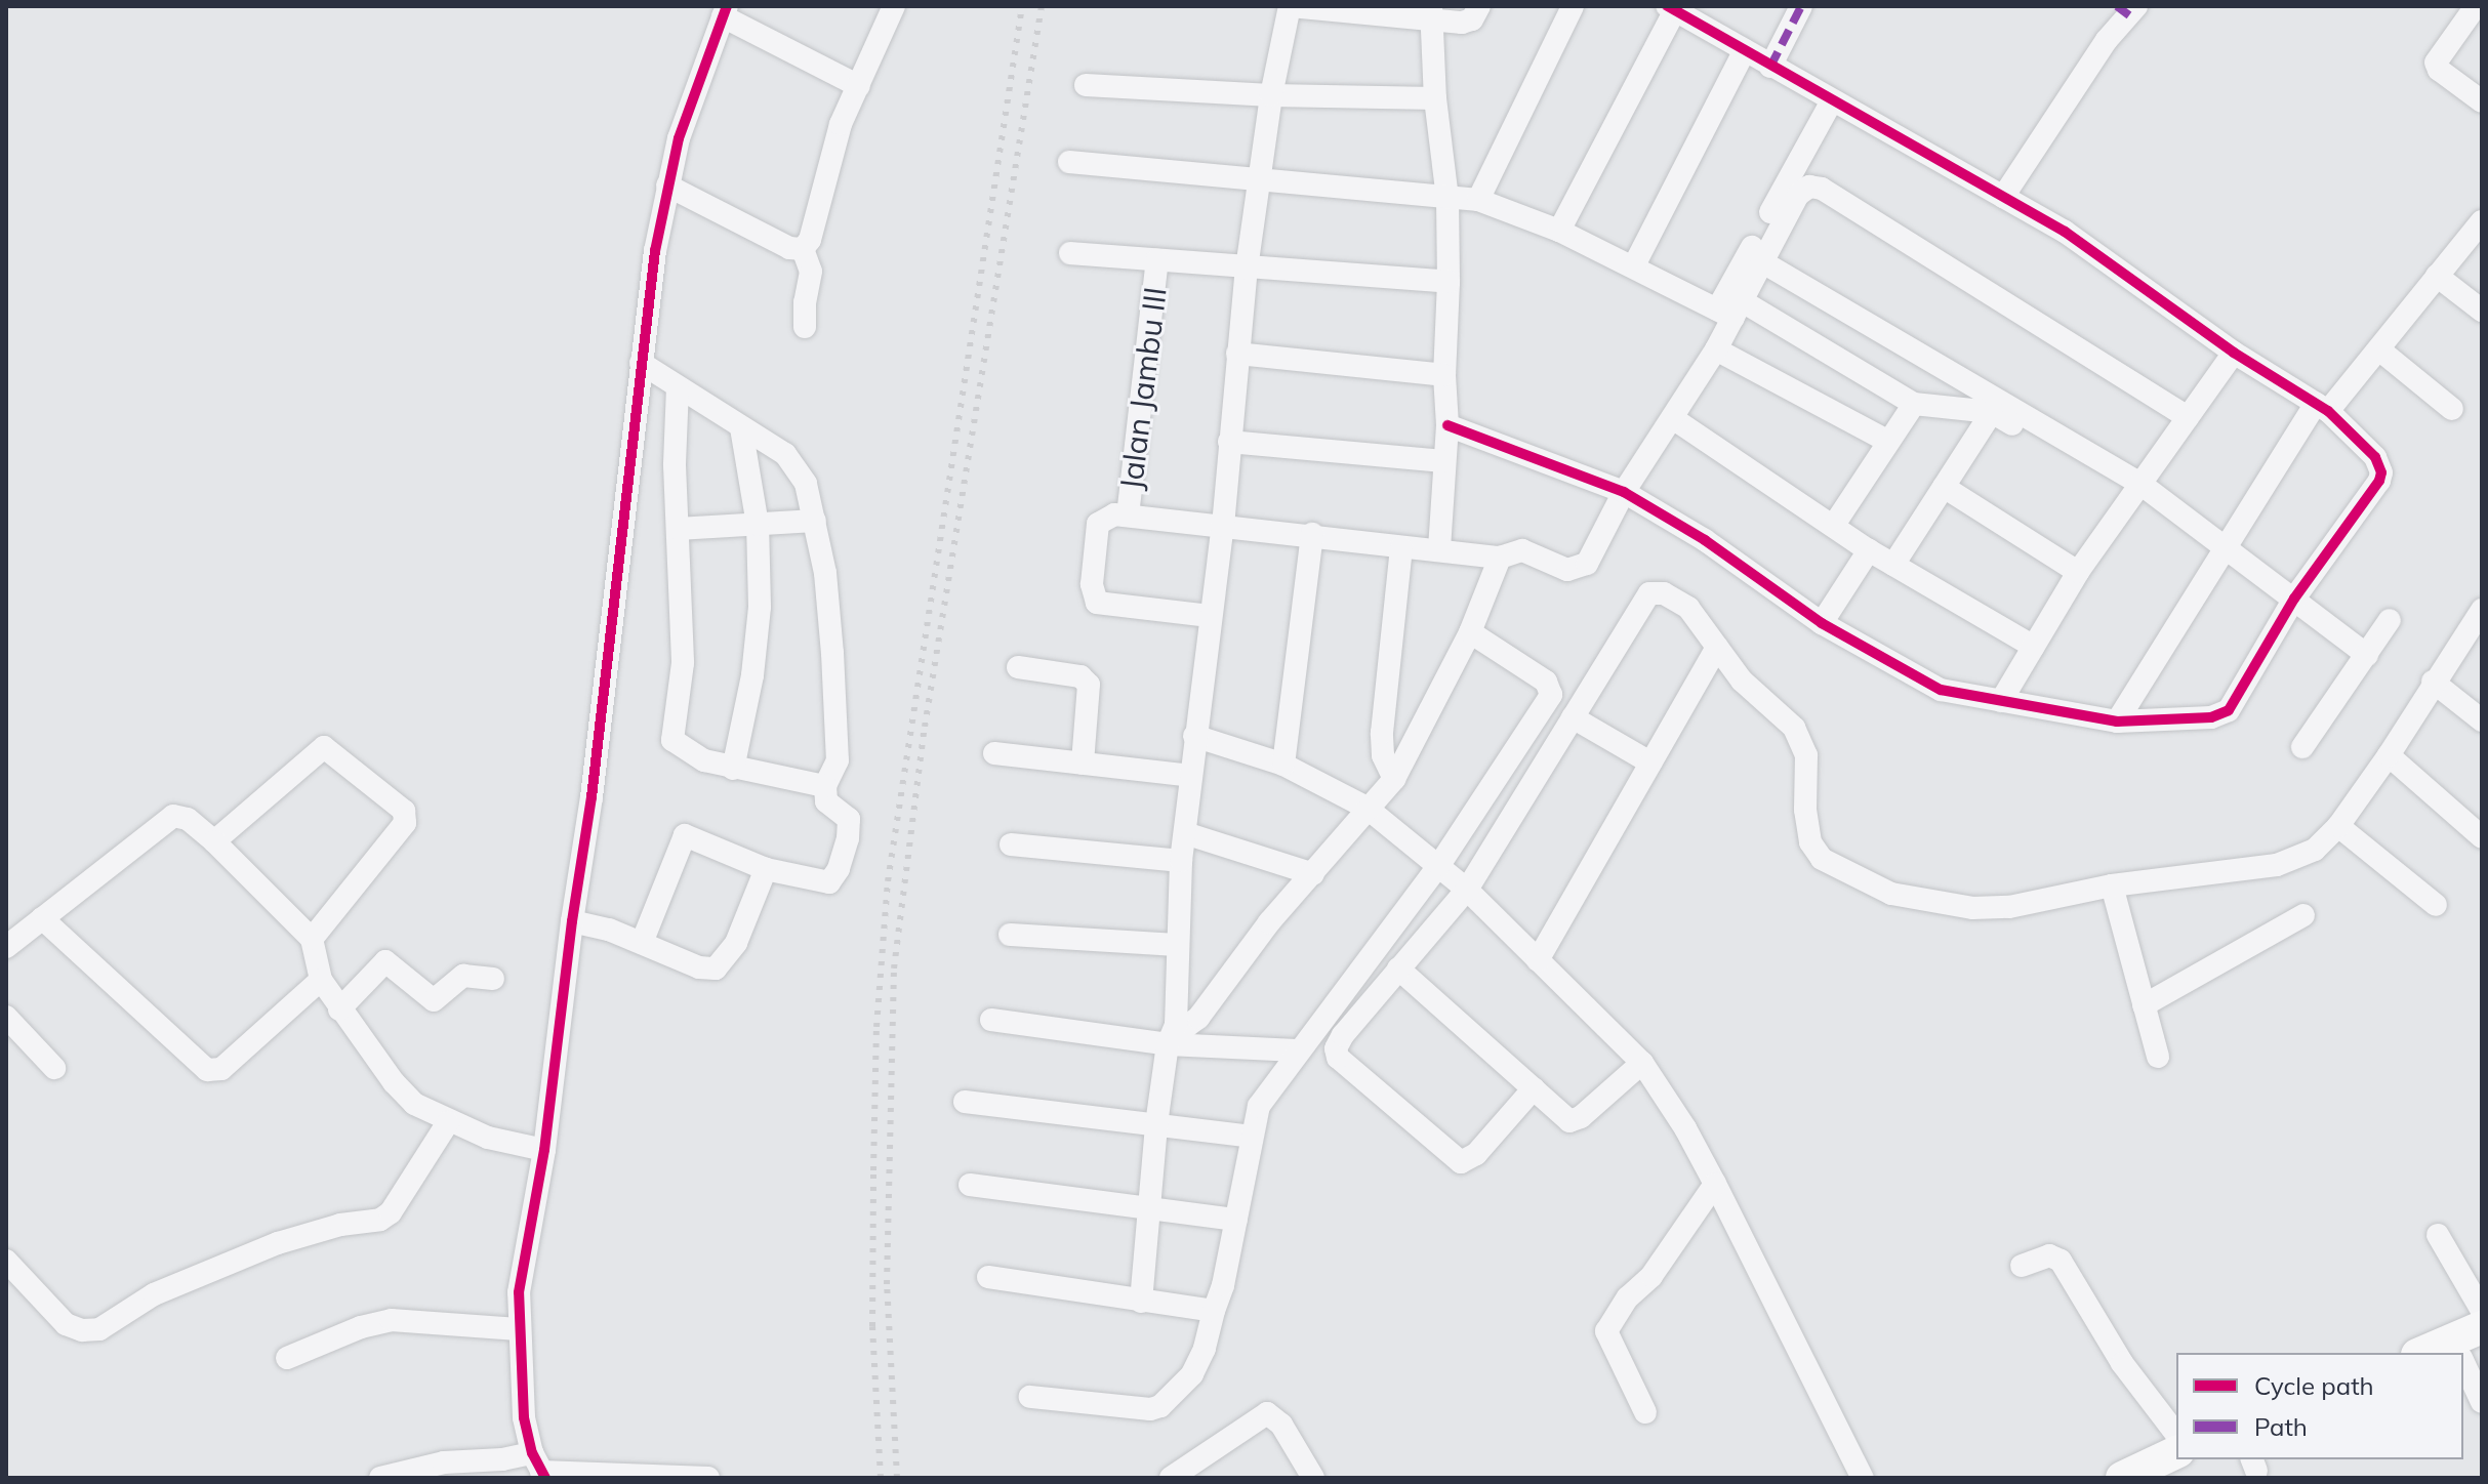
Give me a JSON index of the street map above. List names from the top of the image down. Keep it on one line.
{"streets":{"street":["Jalan Jambu III"]},"legend":["Cycle path","Path"]}
